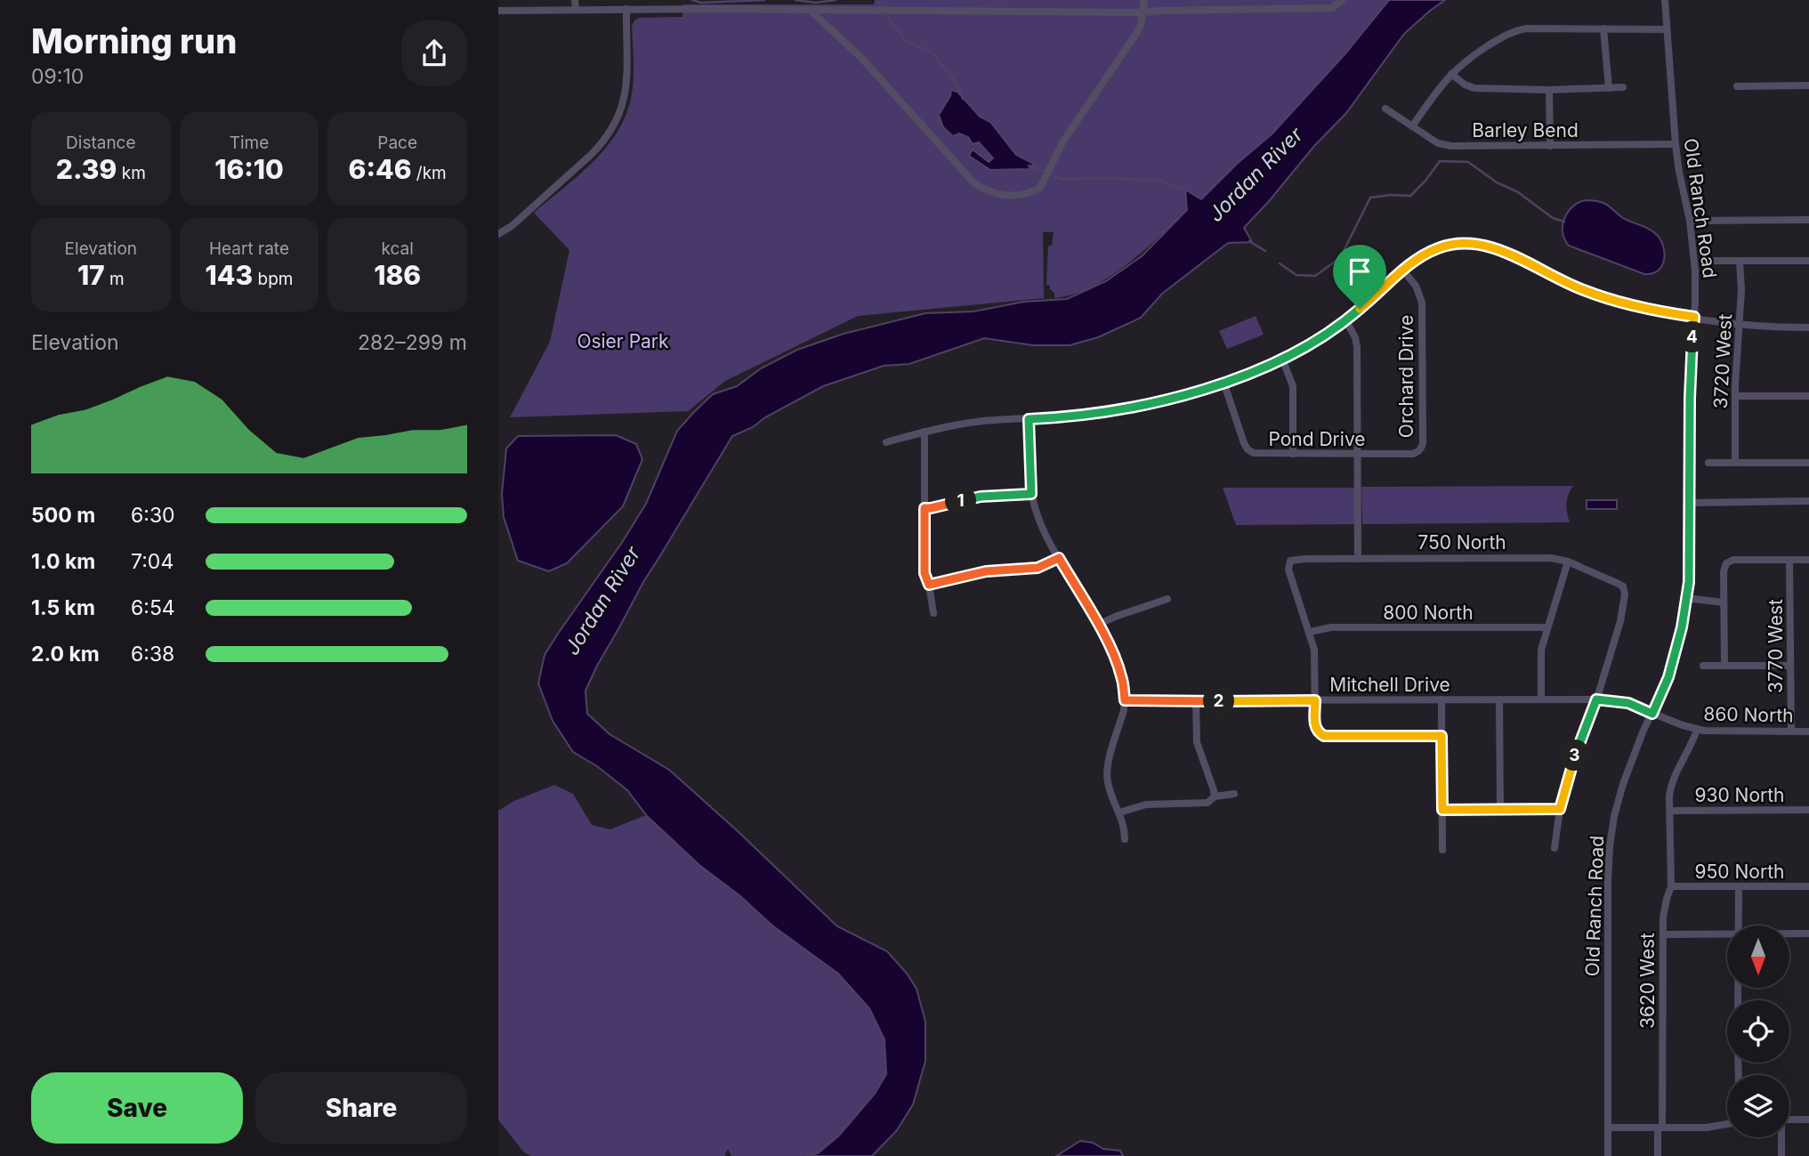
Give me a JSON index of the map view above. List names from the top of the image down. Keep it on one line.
{"streets":{"street":["Barley Bend","Old Ranch Road","3720 West","Orchard Drive","Pond Drive","750 North","800 North","3770 West","Mitchell Drive","860 North","930 North","950 North","3620 West"]},"crossings":[["Barley Bend","Old Ranch Road"],["Old Ranch Road","Mitchell Drive"],["Old Ranch Road","860 North"],["Orchard Drive","Pond Drive"],["750 North","800 North"],["750 North","Mitchell Drive"],["3770 West","860 North"],["Mitchell Drive","860 North"],["860 North","3620 West"],["930 North","3620 West"],["950 North","3620 West"]],"water":["Jordan River"],"parks":["Osier Park"],"north":"bottom","page":{"heading":["Morning run","09:10"],"stats":[["Distance","2.39 km"],["Time","16:10"],["Pace","6:46 /km"],["Elevation","17 m"],["Heart rate","143 bpm"],["kcal","186"]],"chart":["Elevation","282–299 m"],"pins":["4","1","2","3"],"list":[{"name":"500 m","note":"6:30"},{"name":"1.0 km","note":"7:04"},{"name":"1.5 km","note":"6:54"},{"name":"2.0 km","note":"6:38"}],"buttons":["Save","Share"]}}
